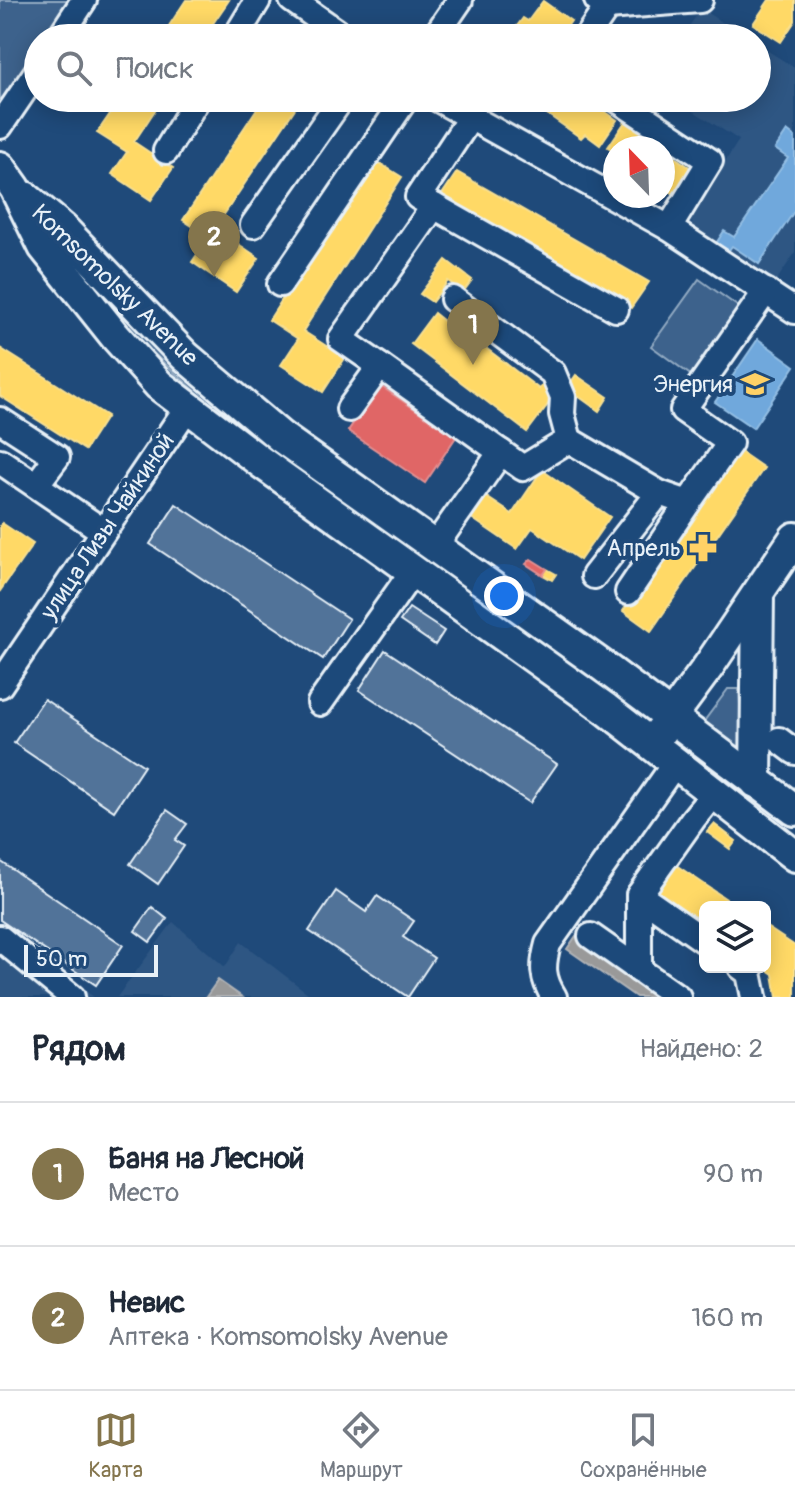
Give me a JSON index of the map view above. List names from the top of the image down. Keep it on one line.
{"streets":{"main road":["Komsomolsky Avenue"],"street":["улица Лизы Чайкиной"]},"crossings":[["Komsomolsky Avenue","улица Лизы Чайкиной"]],"places":{"school or university":["Энергия"],"pharmacy":["Апрель"]},"scale_bar":"50 m","north":"top left","page":{"search":"Поиск","pins":["2","1"],"scale":"50 m","heading":["Рядом","Найдено: 2"],"list":[{"mark":"1","name":"Баня на Лесной","note":"Место","value":"90 m"},{"mark":"2","name":"Невис","note":"Аптека · Komsomolsky Avenue","value":"160 m"}],"nav":["Карта","Маршрут","Сохранённые"]}}
